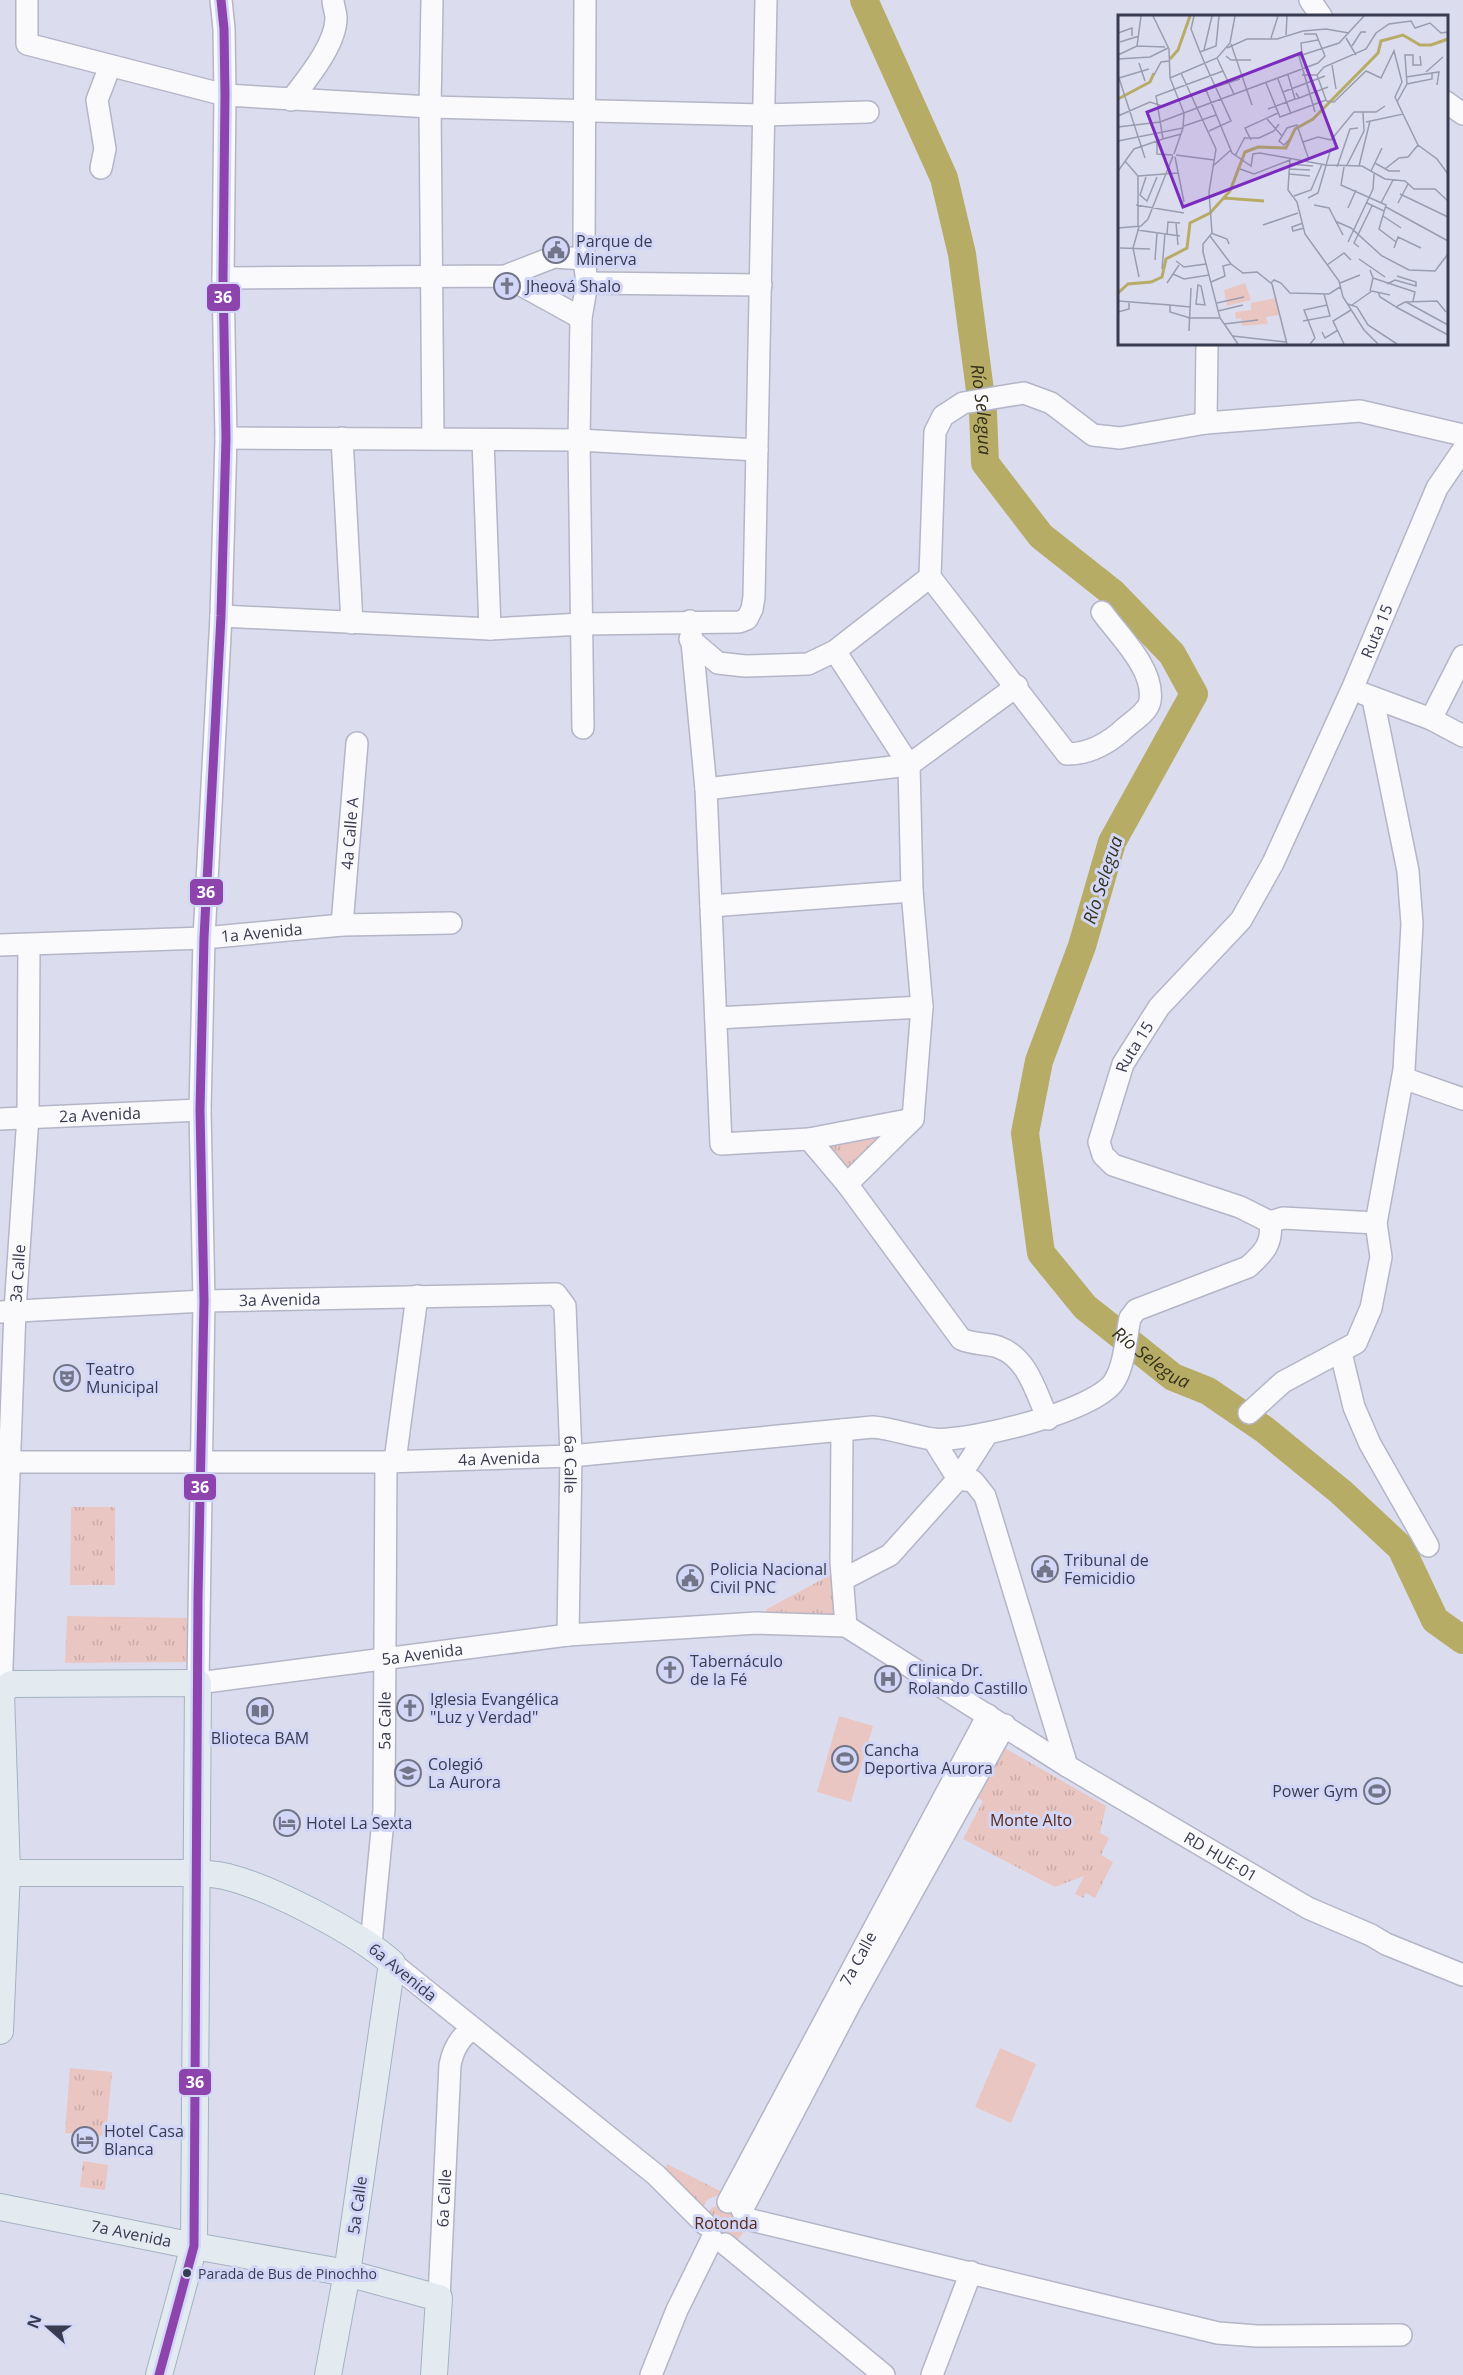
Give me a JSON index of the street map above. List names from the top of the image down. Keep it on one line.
{"streets":{"main road":["3a Calle","6a Calle","5a Avenida","5a Calle","6a Avenida","7a Avenida"],"street":["Ruta 15","4a Calle A","1a Avenida","2a Avenida","3a Avenida","4a Avenida","RD HUE-01","7a Calle"]},"crossings":[["4a Calle A","1a Avenida"],["1a Avenida","3a Calle"],["2a Avenida","3a Calle"],["3a Calle","3a Avenida"],["3a Calle","4a Avenida"],["3a Calle","5a Avenida"],["3a Calle","6a Avenida"],["3a Avenida","6a Calle"],["3a Avenida","5a Calle"],["4a Avenida","6a Calle"],["4a Avenida","5a Calle"],["6a Calle","5a Avenida"],["6a Calle","6a Avenida"],["6a Calle","7a Avenida"],["5a Avenida","5a Calle"],["5a Calle","6a Avenida"],["5a Calle","7a Avenida"],["RD HUE-01","7a Calle"],["7a Calle","6a Avenida"]],"water":["Río Selegua"],"parks":["Monte Alto","Rotonda"],"places":{"public building":["Parque de Minerva","Tribunal de Femicidio","Policia Nacional Civil PNC"],"church":["Jheová Shalo","Tabernáculo de la Fé","Iglesia Evangélica \"Luz y Verdad\""],"theatre":["Teatro Municipal"],"hospital":["Clinica Dr. Rolando Castillo"],"library":["Blioteca BAM"],"sports":["Cancha Deportiva Aurora","Power Gym"],"school or university":["Colegió La Aurora"],"hotel":["Hotel La Sexta","Hotel Casa Blanca"],"other":["Parada de Bus de Pinochho"]},"lines":["transit line 36"],"north":"left"}
